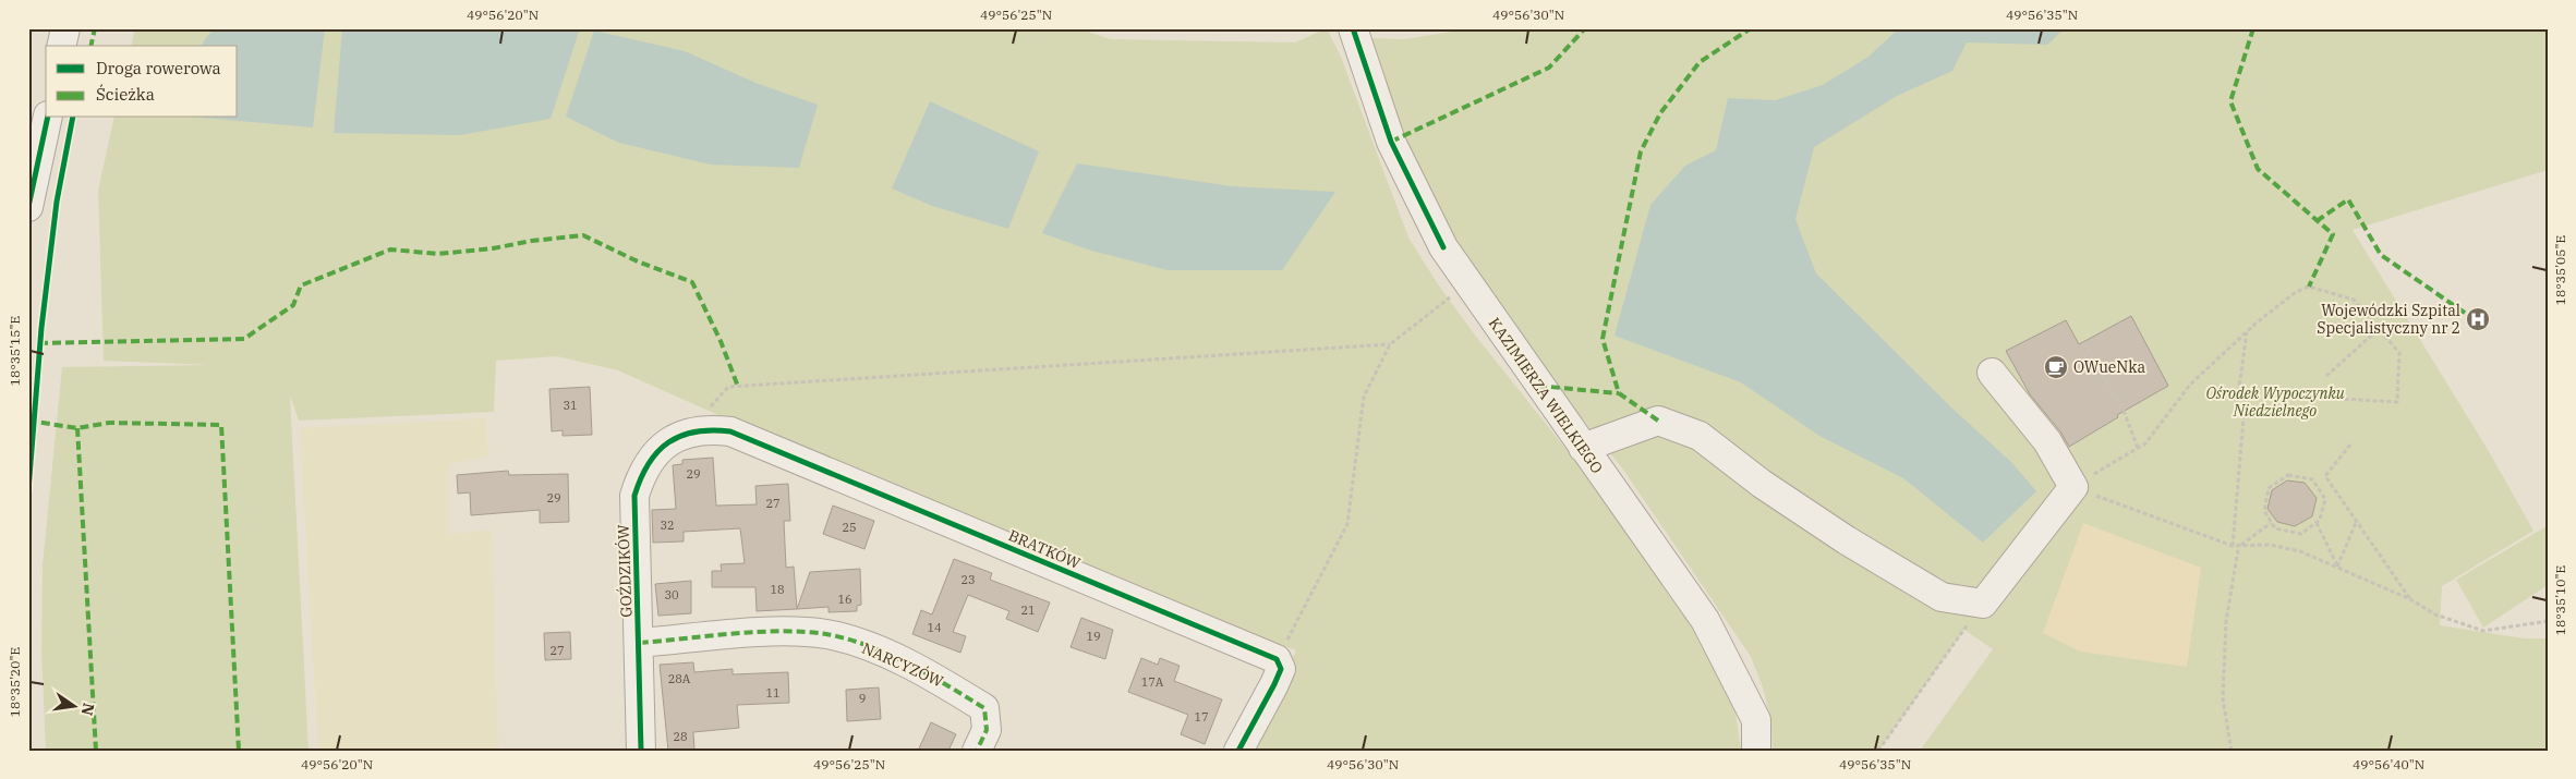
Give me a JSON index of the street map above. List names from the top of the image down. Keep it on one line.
{"streets":{"street":["KAZIMIERZA WIELKIEGO","BRATKÓW","GOŹDZIKÓW","NARCYZÓW"]},"crossings":[["BRATKÓW","GOŹDZIKÓW"],["GOŹDZIKÓW","NARCYZÓW"]],"parks":["Ośrodek Wypoczynku Niedzielnego"],"places":{"hospital":["Wojewódzki Szpital Specjalistyczny nr 2"],"cafe":["OWueNka"]},"house_numbers":["31","29","29","27","32","25","23","18","30","16","21","14","19","27","28A","17A","11","9","17","28"],"legend":["Droga rowerowa","Ścieżka"],"north":"right","coordinates":["49°56'20\"N","49°56'25\"N","49°56'30\"N","49°56'35\"N","18°35'05\"E","18°35'15\"E","18°35'10\"E","18°35'20\"E","49°56'40\"N"]}
